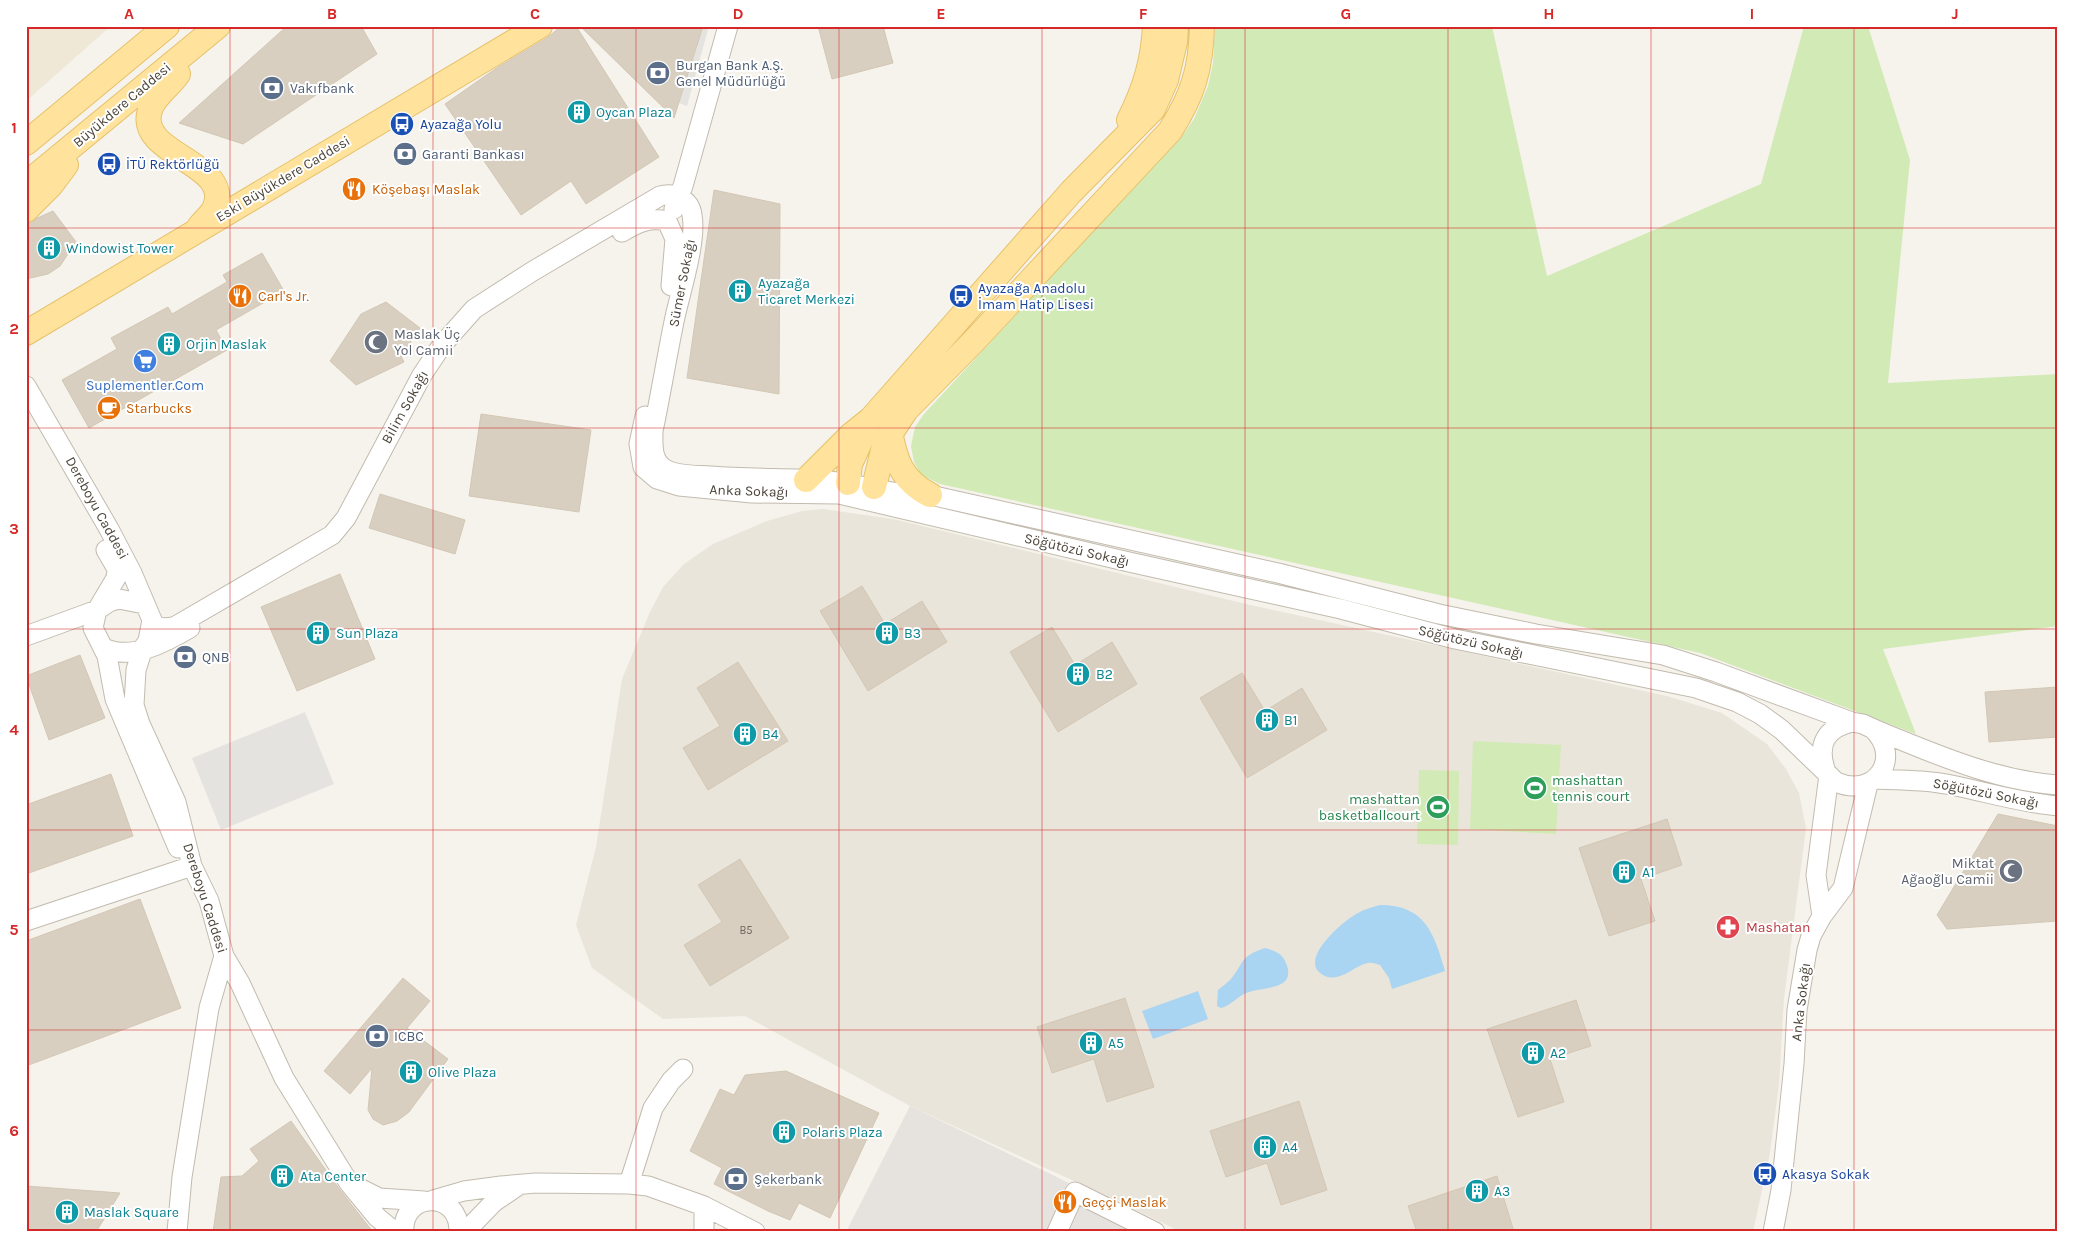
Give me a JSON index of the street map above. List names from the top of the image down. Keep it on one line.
{"streets":{"main road":["Büyükdere Caddesi","Eski Büyükdere Caddesi"],"street":["Sümer Sokağı","Bilim Sokağı","Anka Sokağı","Dereboyu Caddesi","Söğütözü Sokağı"]},"crossings":[["Sümer Sokağı","Bilim Sokağı"],["Sümer Sokağı","Anka Sokağı"],["Bilim Sokağı","Dereboyu Caddesi"],["Anka Sokağı","Söğütözü Sokağı"]],"places":{"bank":["Burgan Bank A.Ş. Genel Müdürlüğü","Vakıfbank","Garanti Bankası","QNB","ICBC","Şekerbank"],"building":["Oycan Plaza","Windowist Tower","Ayazağa Ticaret Merkezi","Orjin Maslak","Sun Plaza","B3","B2","B1","B4","A1","A5","A2","Olive Plaza","Polaris Plaza","A4","Ata Center","A3","Maslak Square"],"bus stop":["Ayazağa Yolu","İTÜ Rektörlüğü","Ayazağa Anadolu İmam Hatip Lisesi","Akasya Sokak"],"restaurant":["Köşebaşı Maslak","Carl's Jr.","Geççi Maslak"],"mosque":["Maslak Üç Yol Camii","Miktat Ağaoğlu Camii"],"supermarket":["Suplementler.Com"],"cafe":["Starbucks"],"sports":["mashattan tennis court","mashattan basketballcourt"],"pharmacy":["Mashatan"]},"house_numbers":["B5"],"grid":{"columns":["A","B","C","D","E","F","G","H","I","J"],"rows":["1","2","3","4","5","6"]}}
